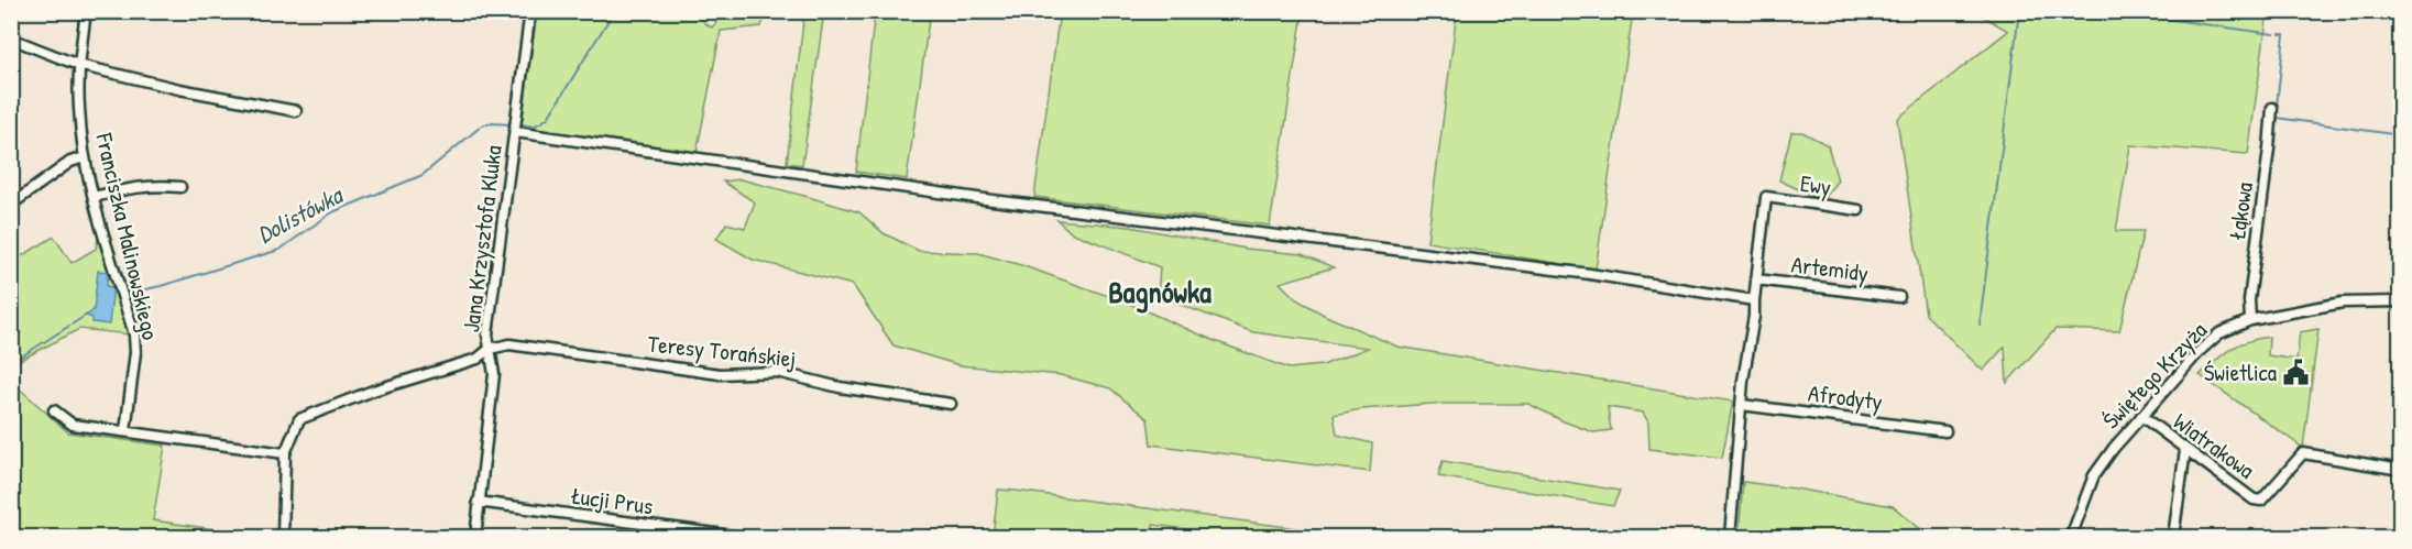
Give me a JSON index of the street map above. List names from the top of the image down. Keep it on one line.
{"streets":{"street":["Ewy","Łąkowa","Franciszka Malinowskiego","Jana Krzysztofa Kluka","Artemidy","Teresy Torańskiej","Świętego Krzyża","Afrodyty","Wiatrakowa","Łucji Prus"]},"crossings":[["Ewy","Artemidy"],["Łąkowa","Świętego Krzyża"],["Jana Krzysztofa Kluka","Teresy Torańskiej"],["Świętego Krzyża","Wiatrakowa"]],"districts":["Bagnówka"],"water":["Dolistówka"],"places":{"public building":["Świetlica"]}}
